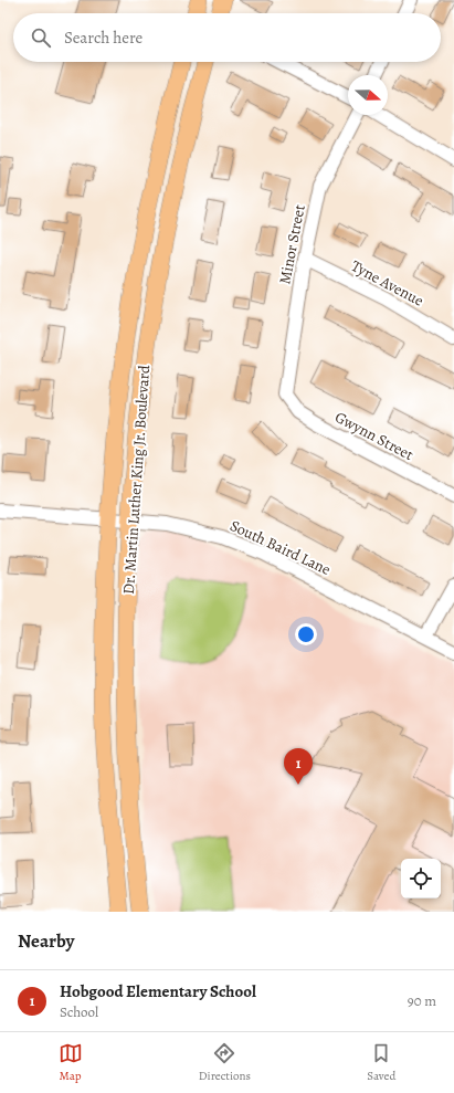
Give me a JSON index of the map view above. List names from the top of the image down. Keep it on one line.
{"streets":{"main road":["Dr. Martin Luther King Jr. Boulevard"],"street":["Minor Street","Tyne Avenue","Gwynn Street","South Baird Lane"]},"crossings":[["Minor Street","Tyne Avenue"],["Minor Street","Gwynn Street"],["Dr. Martin Luther King Jr. Boulevard","South Baird Lane"]],"north":"right","page":{"search":"Search here","pins":"1","heading":"Nearby","list":[{"mark":"1","name":"Hobgood Elementary School","note":"School","value":"90 m"}],"nav":["Map","Directions","Saved"]}}
